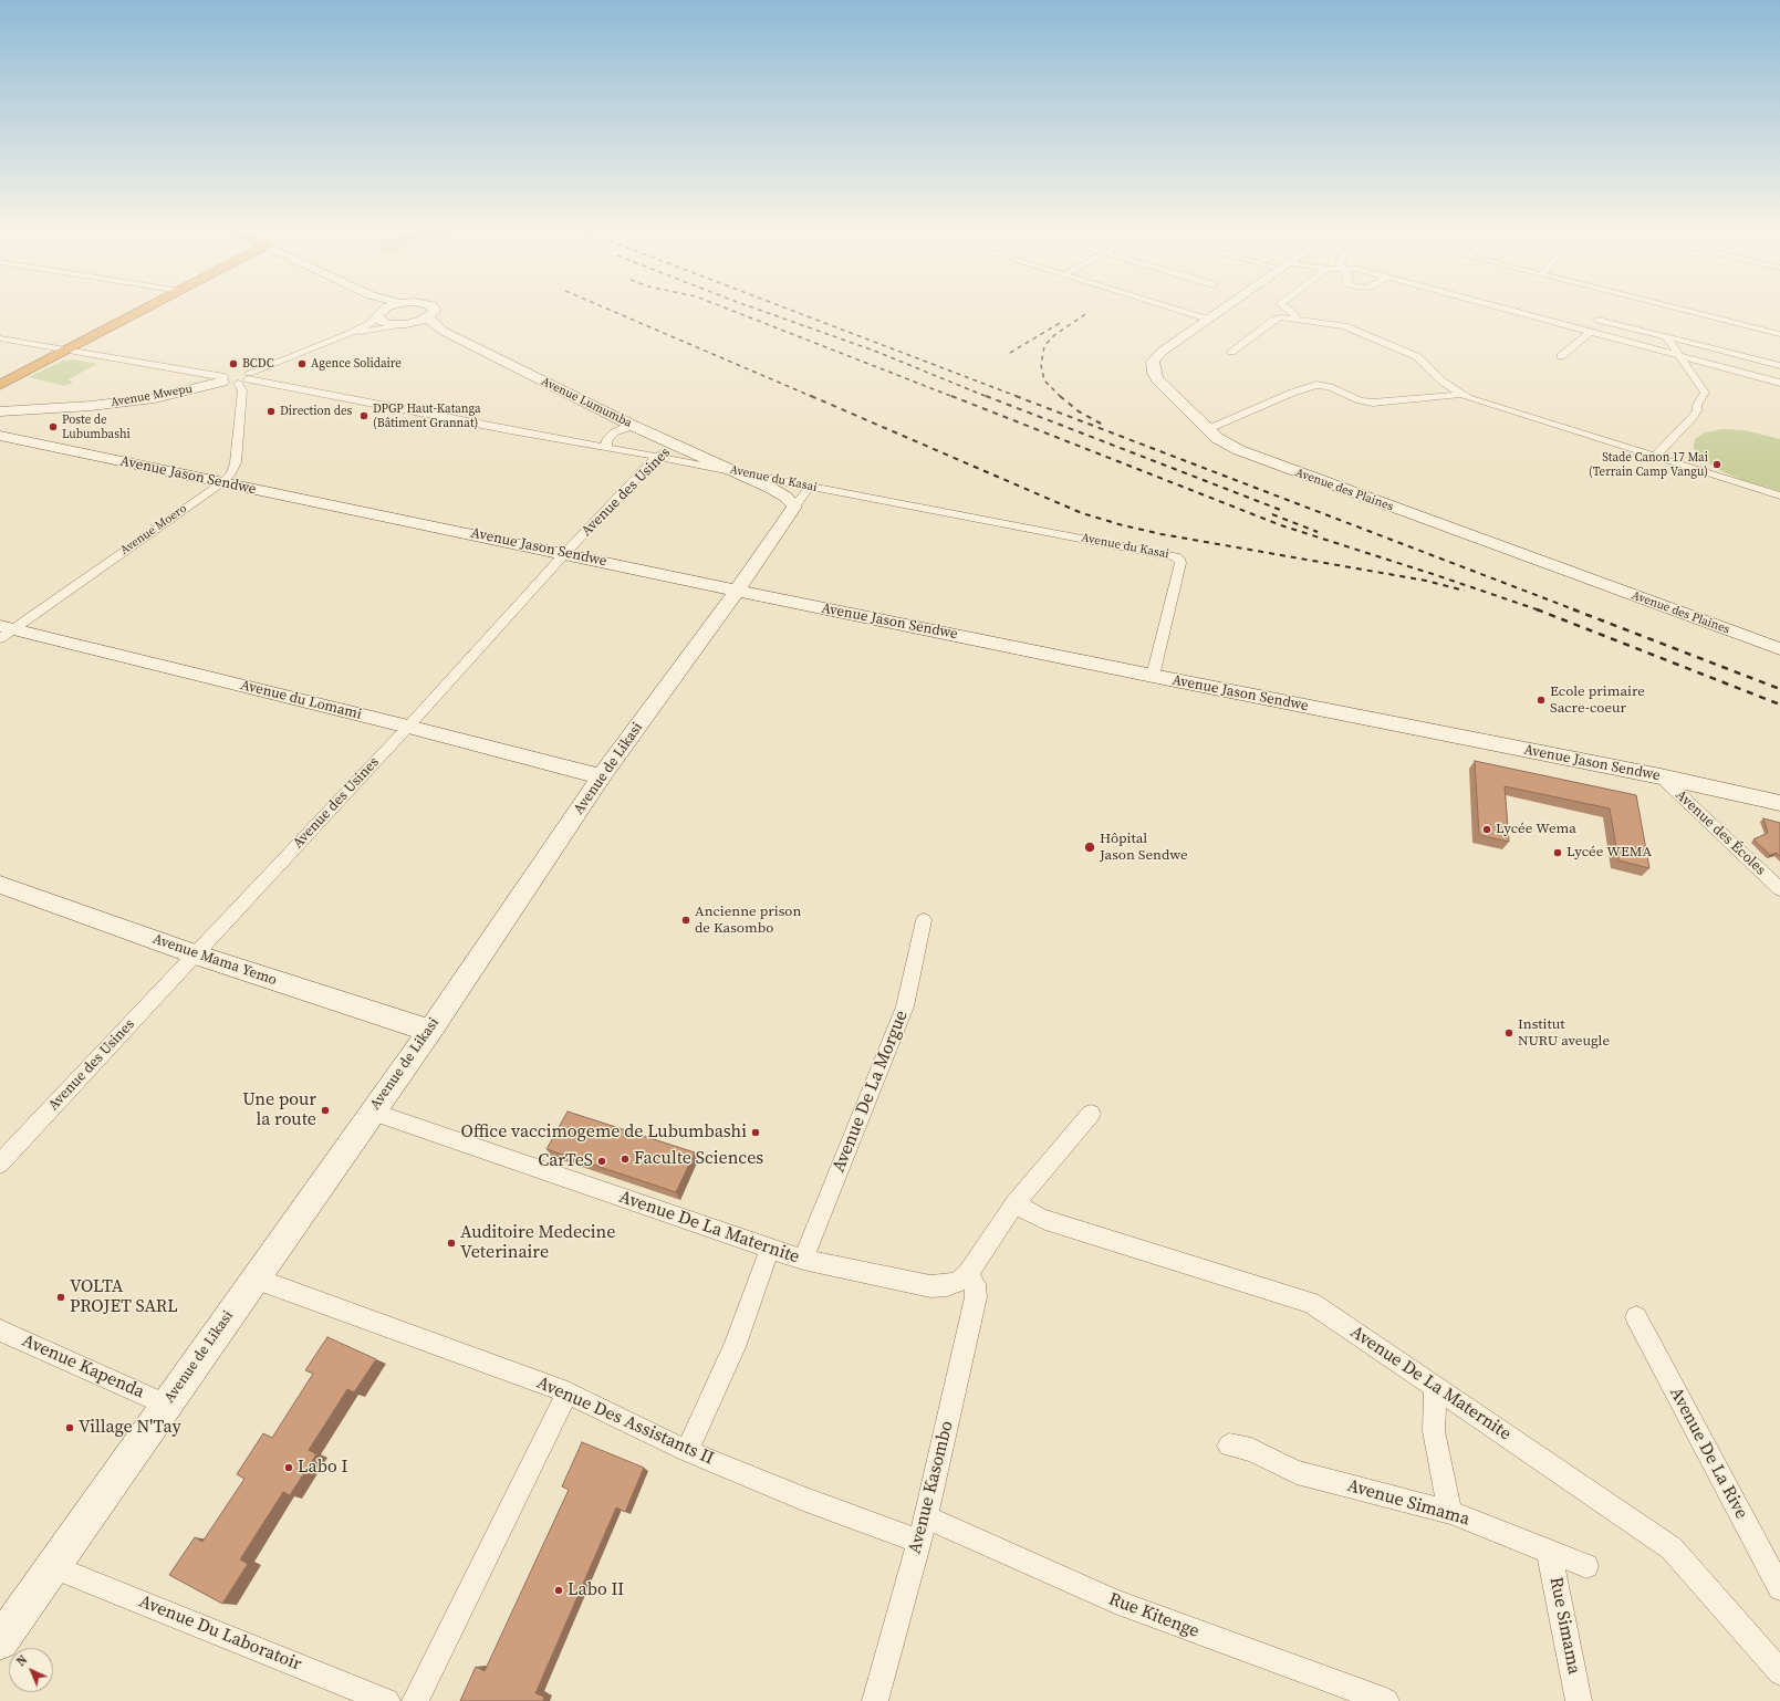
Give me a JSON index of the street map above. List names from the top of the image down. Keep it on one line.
{"streets":{"main road":["Avenue Mwepu","Avenue Lumumba","Avenue Jason Sendwe","Avenue des Plaines","Avenue du Lomami","Avenue de Likasi","Avenue Mama Yemo"],"street":["Avenue du Kasai","Avenue des Usines","Avenue Moero","Avenue des Écoles","Avenue De La Morgue","Avenue De La Maternite","Avenue Kapenda","Avenue Des Assistants II","Avenue De La Rive","Avenue Kasombo","Avenue Simama","Rue Kitenge","Rue Simama","Avenue Du Laboratoir"]},"crossings":[["Avenue Mwepu","Avenue du Kasai"],["Avenue Mwepu","Avenue Moero"],["Avenue Lumumba","Avenue du Kasai"],["Avenue Lumumba","Avenue des Usines"],["Avenue Lumumba","Avenue de Likasi"],["Avenue Jason Sendwe","Avenue du Kasai"],["Avenue Jason Sendwe","Avenue des Usines"],["Avenue Jason Sendwe","Avenue Moero"],["Avenue Jason Sendwe","Avenue de Likasi"],["Avenue Jason Sendwe","Avenue des Écoles"],["Avenue du Kasai","Avenue des Usines"],["Avenue du Kasai","Avenue Moero"],["Avenue du Kasai","Avenue de Likasi"],["Avenue des Usines","Avenue du Lomami"],["Avenue des Usines","Avenue Mama Yemo"],["Avenue Moero","Avenue du Lomami"],["Avenue du Lomami","Avenue de Likasi"],["Avenue de Likasi","Avenue Mama Yemo"],["Avenue de Likasi","Avenue De La Maternite"],["Avenue de Likasi","Avenue Kapenda"],["Avenue de Likasi","Avenue Des Assistants II"],["Avenue de Likasi","Avenue Du Laboratoir"],["Avenue De La Morgue","Avenue De La Maternite"],["Avenue De La Maternite","Avenue Kasombo"],["Avenue Des Assistants II","Avenue Kasombo"],["Avenue Kasombo","Rue Kitenge"],["Avenue Simama","Rue Simama"]],"places":["BCDC","Agence Solidaire","Direction des","DPGP Haut-Katanga (Bâtiment Grannat)","Poste de Lubumbashi","Stade Canon 17 Mai (Terrain Camp Vangu)","Ecole primaire Sacre-coeur","Lycée Wema","Hôpital Jason Sendwe","Lycée WEMA","Ancienne prison de Kasombo","Institut NURU aveugle","Une pour la route","Office vaccimogeme de Lubumbashi","Faculte Sciences","CarTeS","Auditoire Medecine Veterinaire","VOLTA PROJET SARL","Village N'Tay","Labo I","Labo II"],"north":"top left"}
